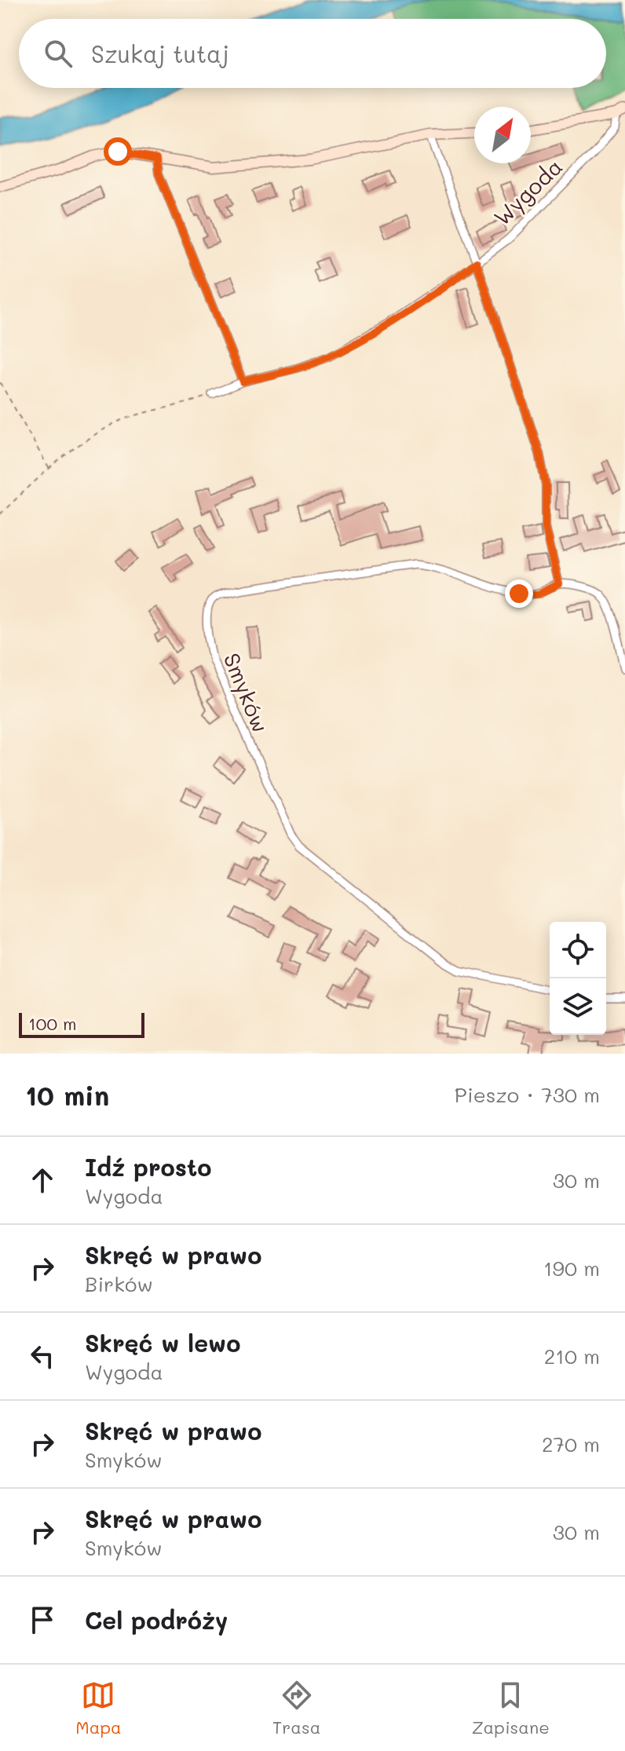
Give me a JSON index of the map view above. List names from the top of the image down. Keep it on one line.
{"streets":{"street":["Wygoda","Smyków"]},"scale_bar":"100 m","north":"top right","page":{"search":"Szukaj tutaj","scale":"100 m","heading":["10 min","Pieszo · 730 m"],"list":[["Idź prosto","Wygoda","30 m"],["Skręć w prawo","Birków","190 m"],["Skręć w lewo","Wygoda","210 m"],["Skręć w prawo","Smyków","270 m"],["Skręć w prawo","Smyków","30 m"],"Cel podróży"],"nav":["Mapa","Trasa","Zapisane"]}}
